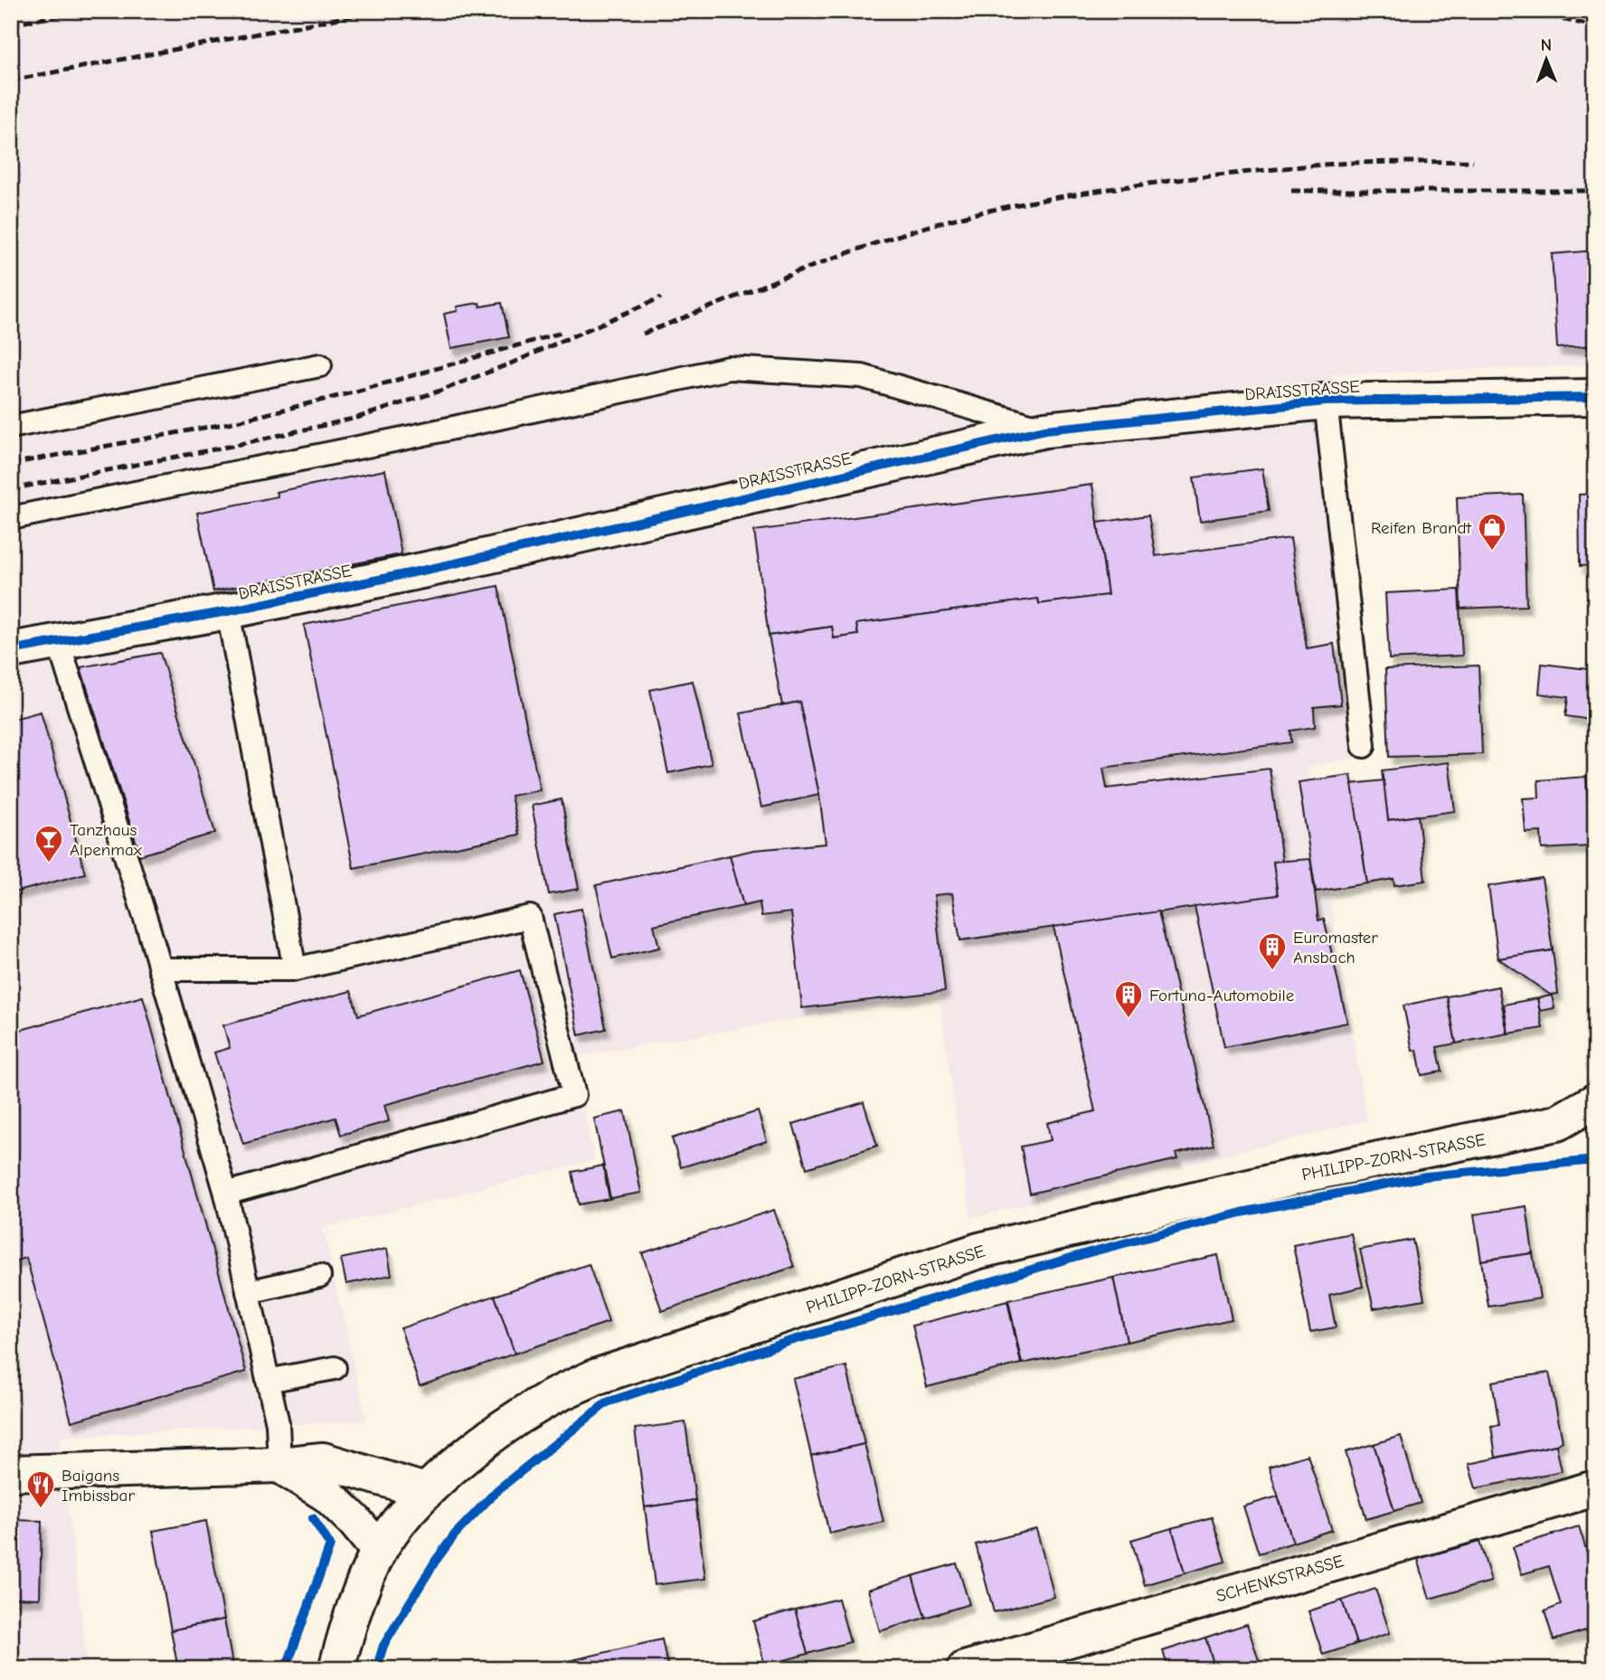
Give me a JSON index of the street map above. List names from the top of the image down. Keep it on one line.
{"streets":{"street":["DRAISSTRASSE","PHILIPP-ZORN-STRASSE","SCHENKSTRASSE"]},"places":{"shop":["Reifen Brandt"],"bar":["Tanzhaus Alpenmax"],"building":["Euromaster Ansbach","Fortuna-Automobile"],"restaurant":["Baigans Imbissbar"]},"north":"top"}
